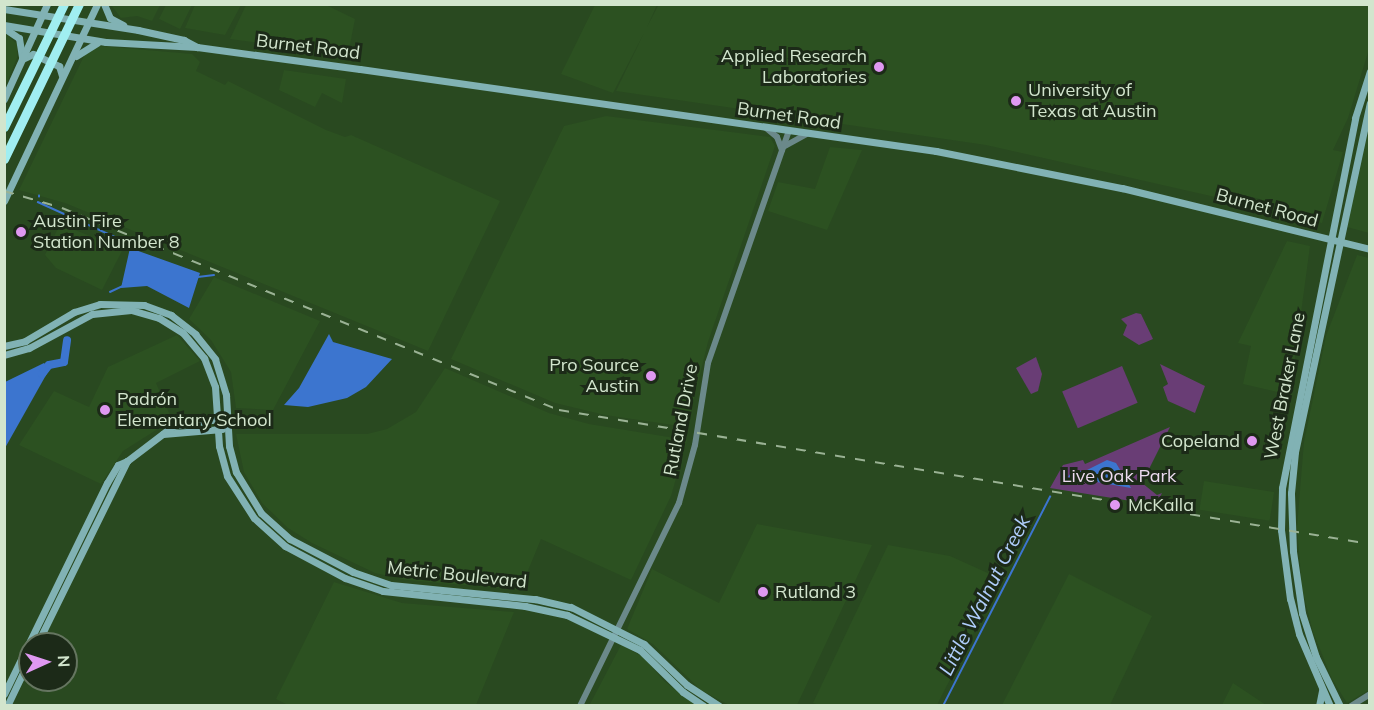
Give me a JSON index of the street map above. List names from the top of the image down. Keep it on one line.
{"streets":{"main road":["Burnet Road","West Braker Lane","Metric Boulevard"],"street":["Rutland Drive"]},"crossings":[["Burnet Road","West Braker Lane"],["Burnet Road","Rutland Drive"],["Rutland Drive","Metric Boulevard"]],"water":["Little Walnut Creek"],"parks":["Live Oak Park"],"places":["Applied Research Laboratories","University of Texas at Austin","Austin Fire Station Number 8","Pro Source Austin","Padrón Elementary School","Copeland","McKalla","Rutland 3"],"north":"right"}
